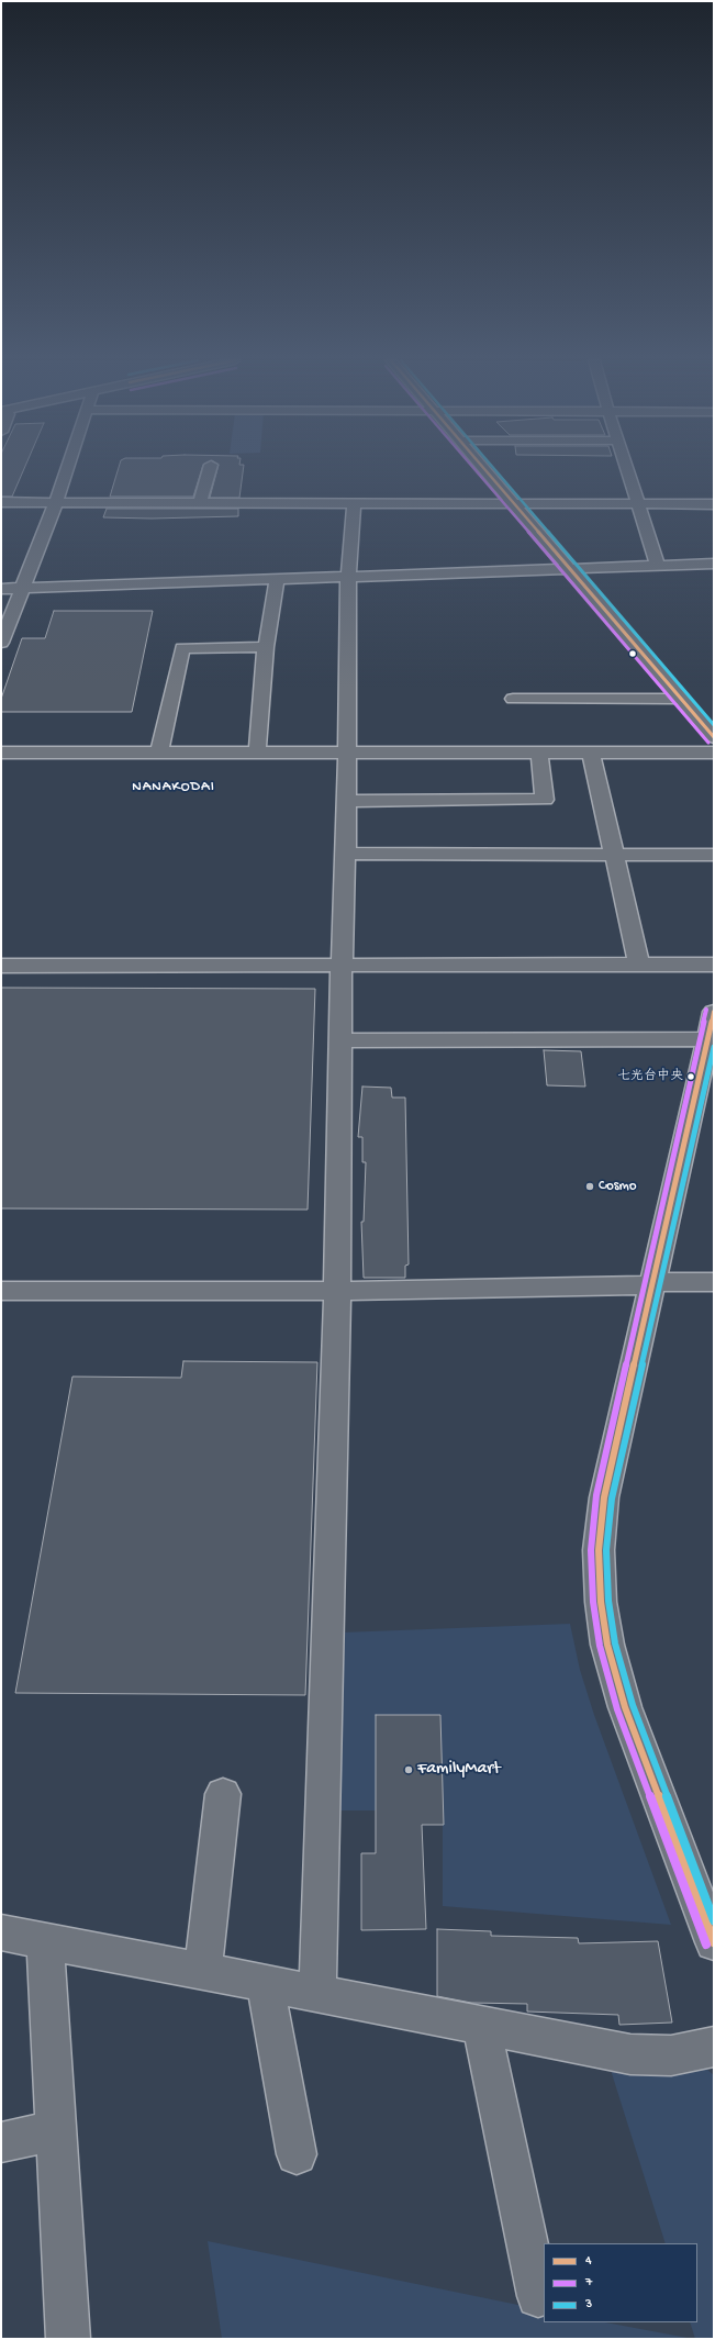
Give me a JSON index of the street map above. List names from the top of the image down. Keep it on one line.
{"districts":["NANAKODAI"],"places":["七光台中央","Cosmo","FamilyMart"],"lines":["transit line 4","transit line 7","transit line 3"],"legend":["4","7","3"]}
